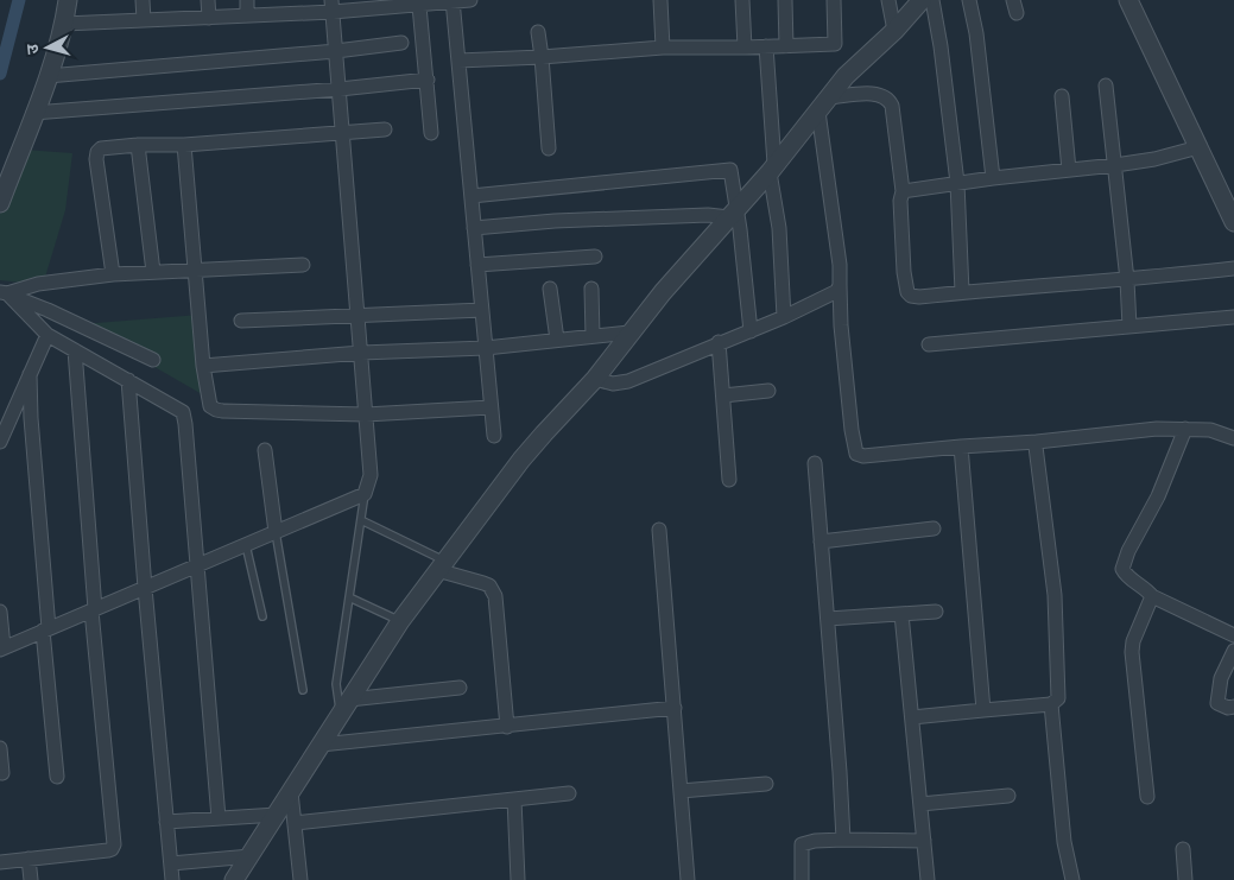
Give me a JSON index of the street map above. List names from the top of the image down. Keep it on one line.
{"north":"left"}
